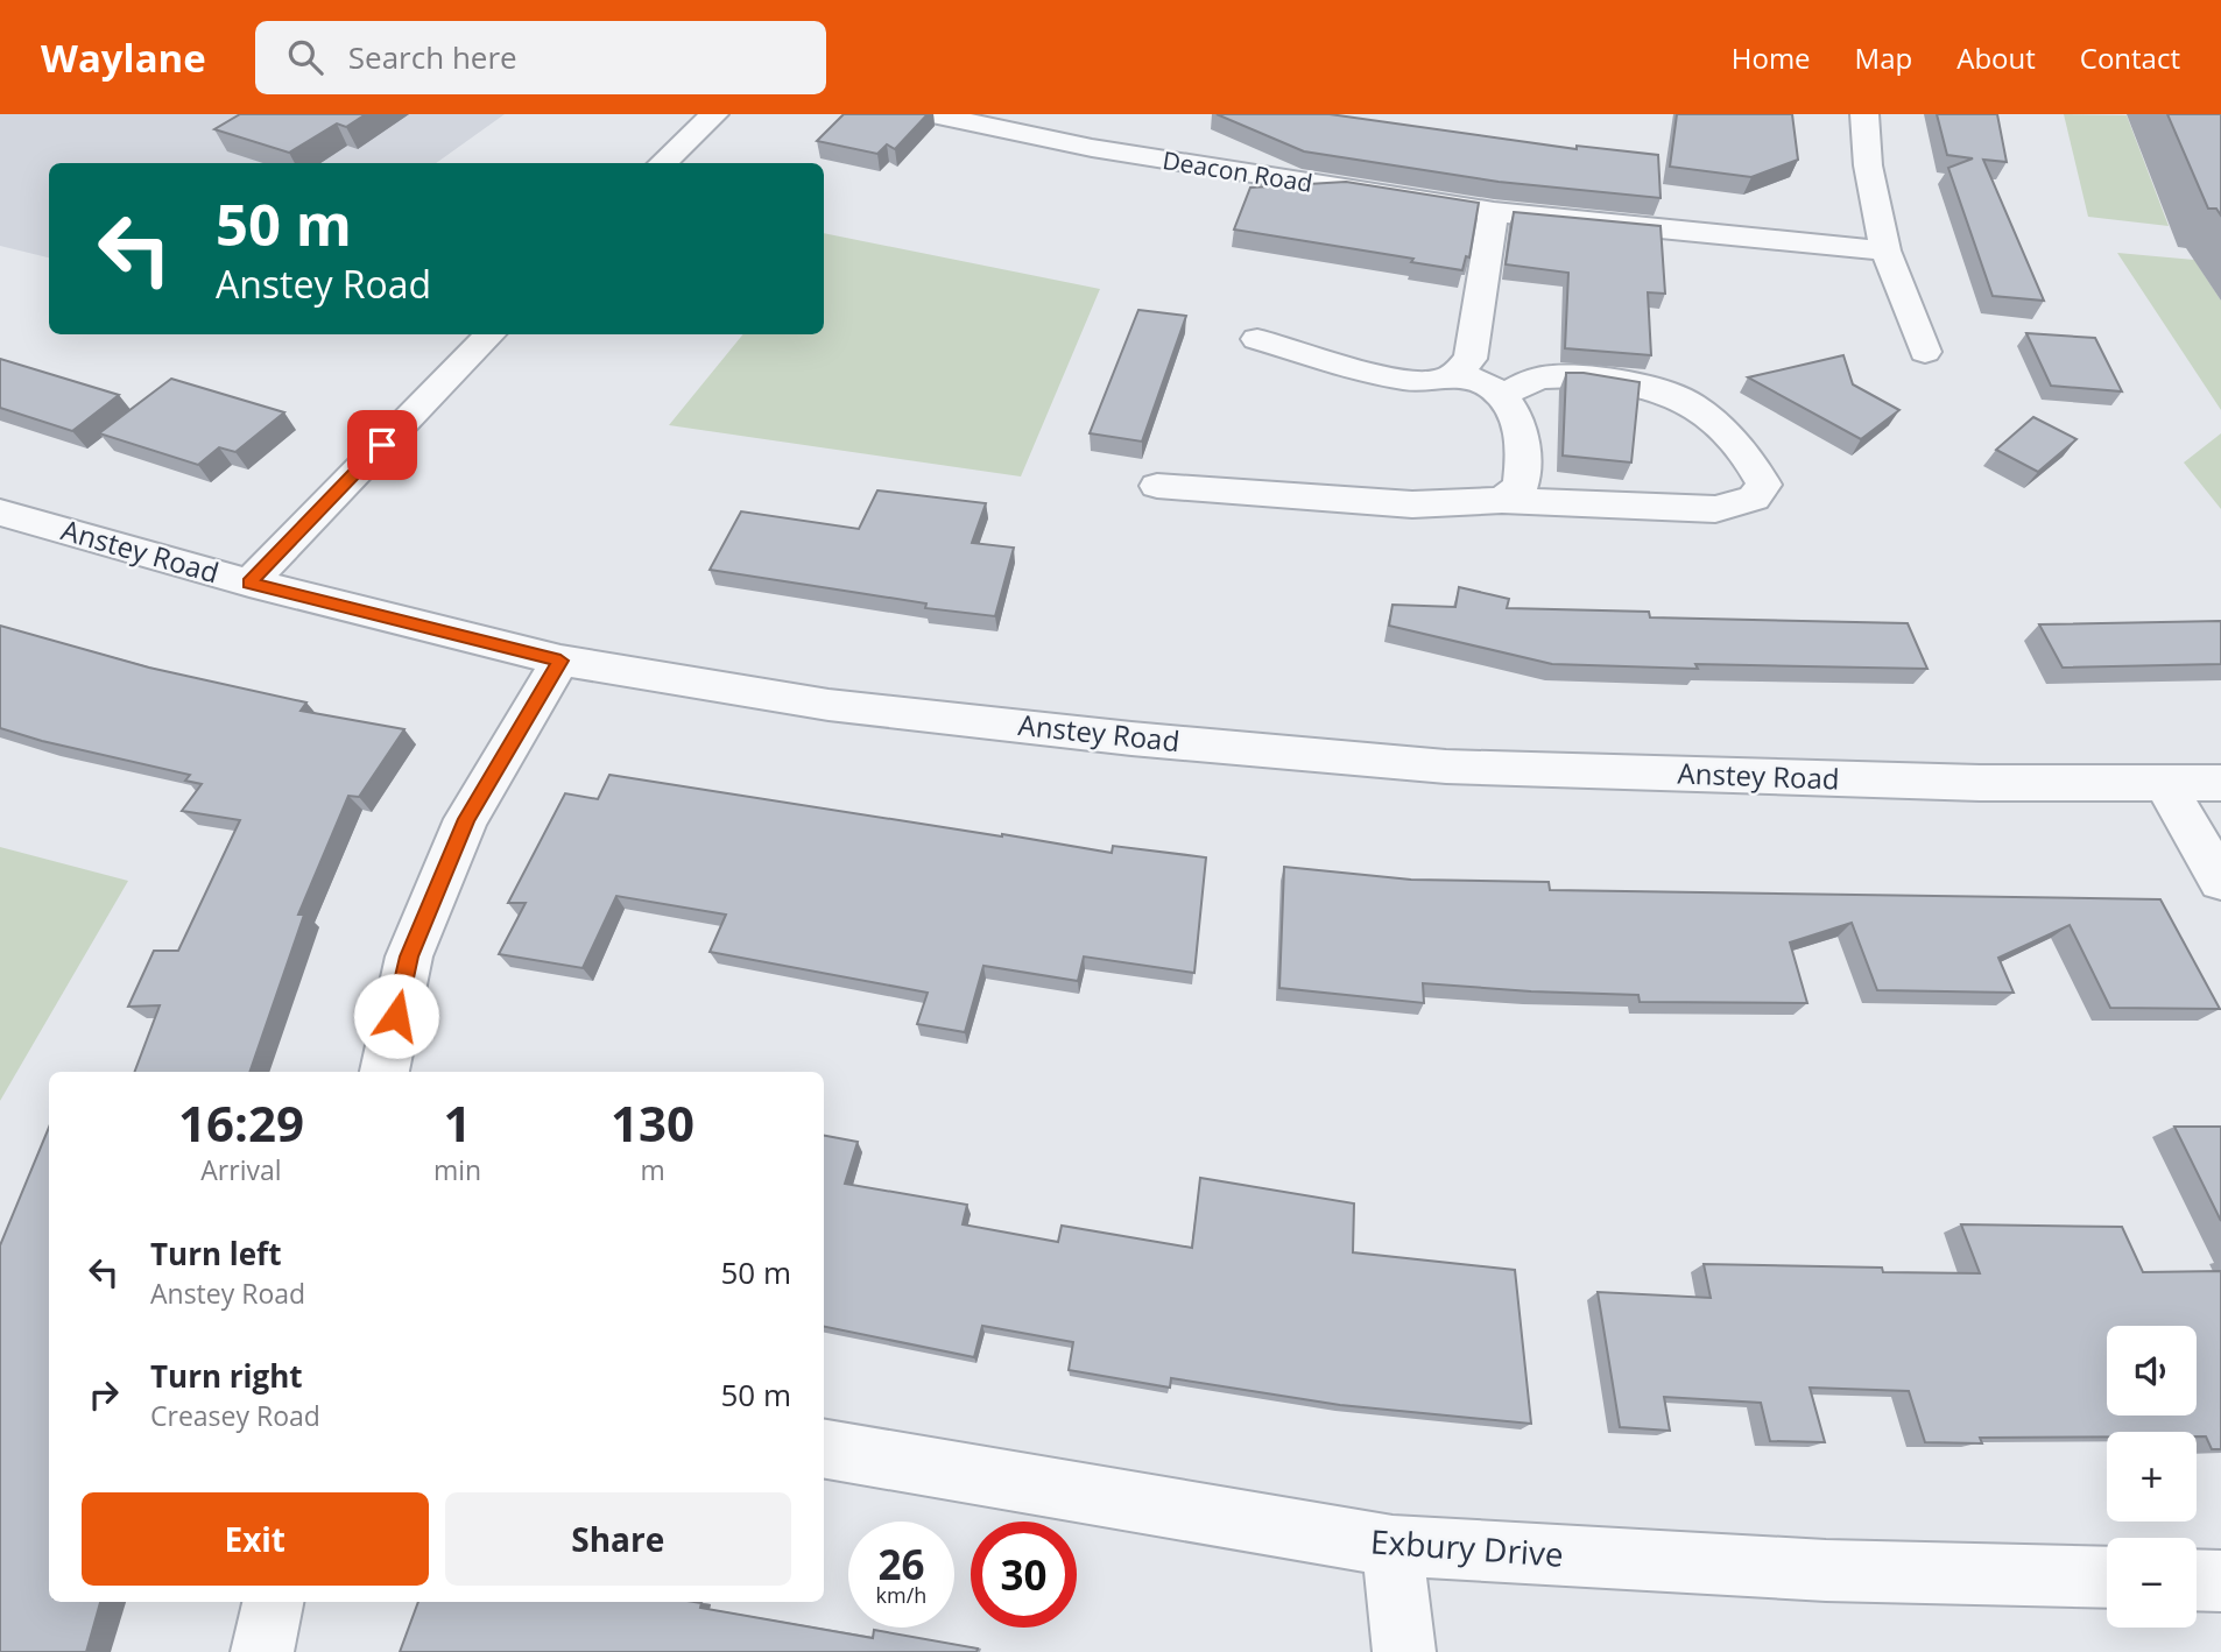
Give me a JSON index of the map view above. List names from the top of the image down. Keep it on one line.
{"streets":{"street":["Deacon Road","Anstey Road","Exbury Drive"]},"page":{"header":"Waylane","search":"Search here","nav":["Home","Map","About","Contact"],"turn":["50 m","Anstey Road"],"eta":["16:29","Arrival","1","min","130","m"],"list":[{"name":"Turn left","note":"Anstey Road","value":"50 m"},{"name":"Turn right","note":"Creasey Road","value":"50 m"}],"map_buttons":["+","−"],"buttons":["Exit","Share"],"speed":"26 km/h","limit":"30"}}
